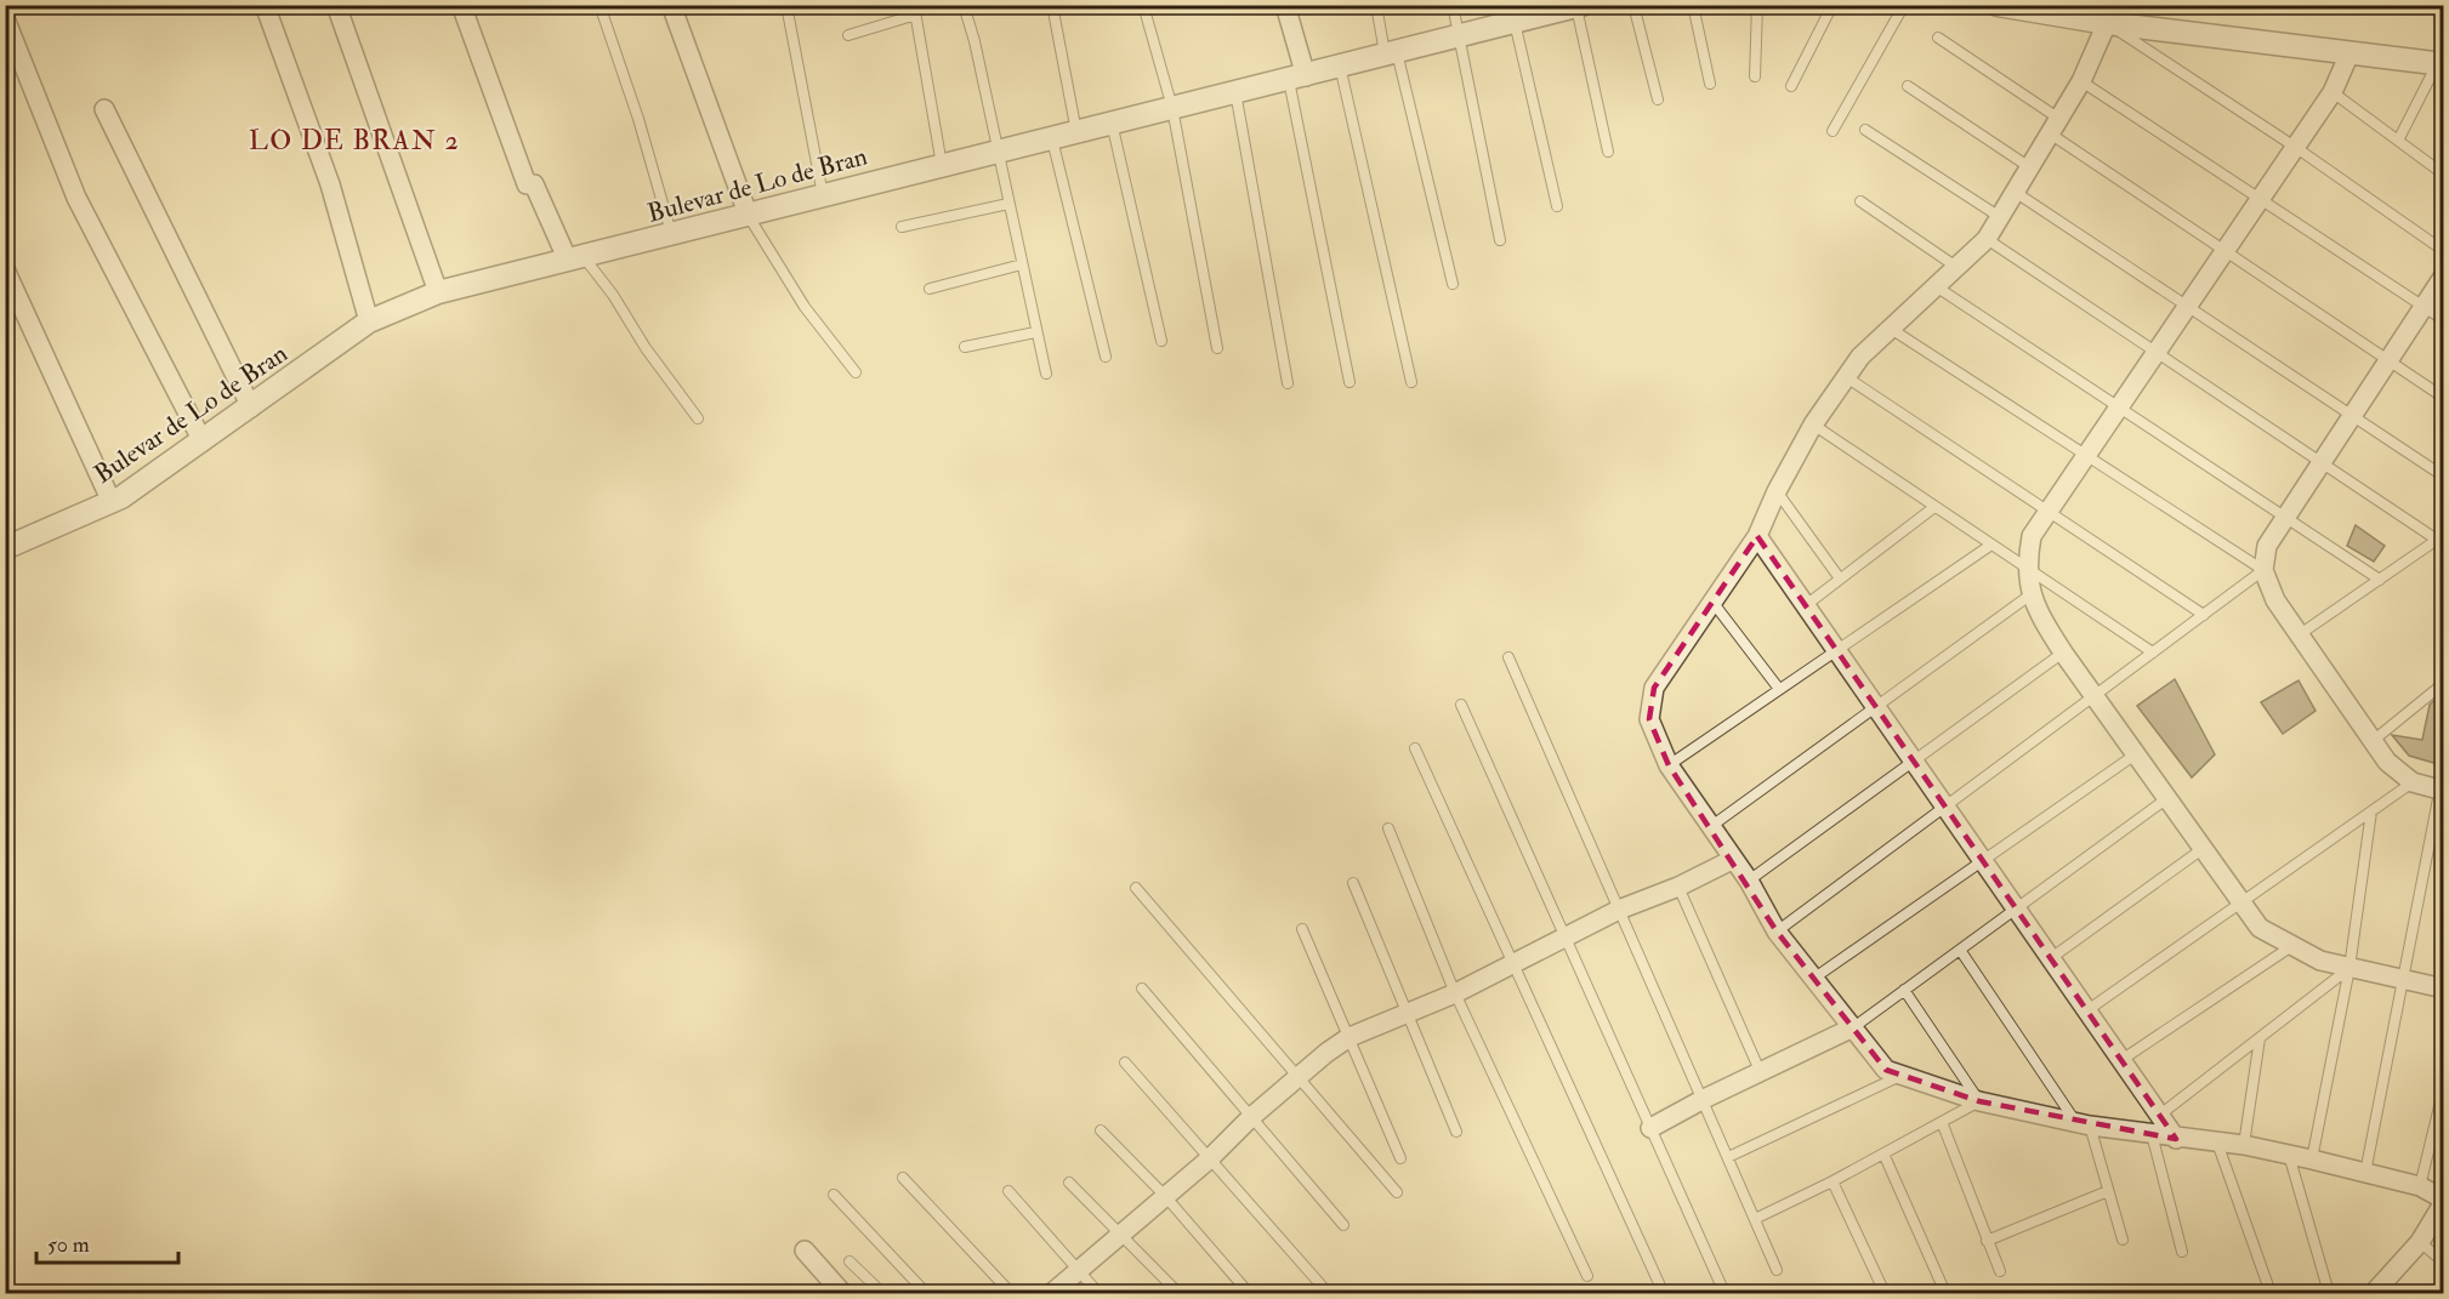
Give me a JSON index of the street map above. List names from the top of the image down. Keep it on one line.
{"streets":{"street":["Bulevar de Lo de Bran"]},"districts":["LO DE BRAN 2"],"scale_bar":"50 m"}
